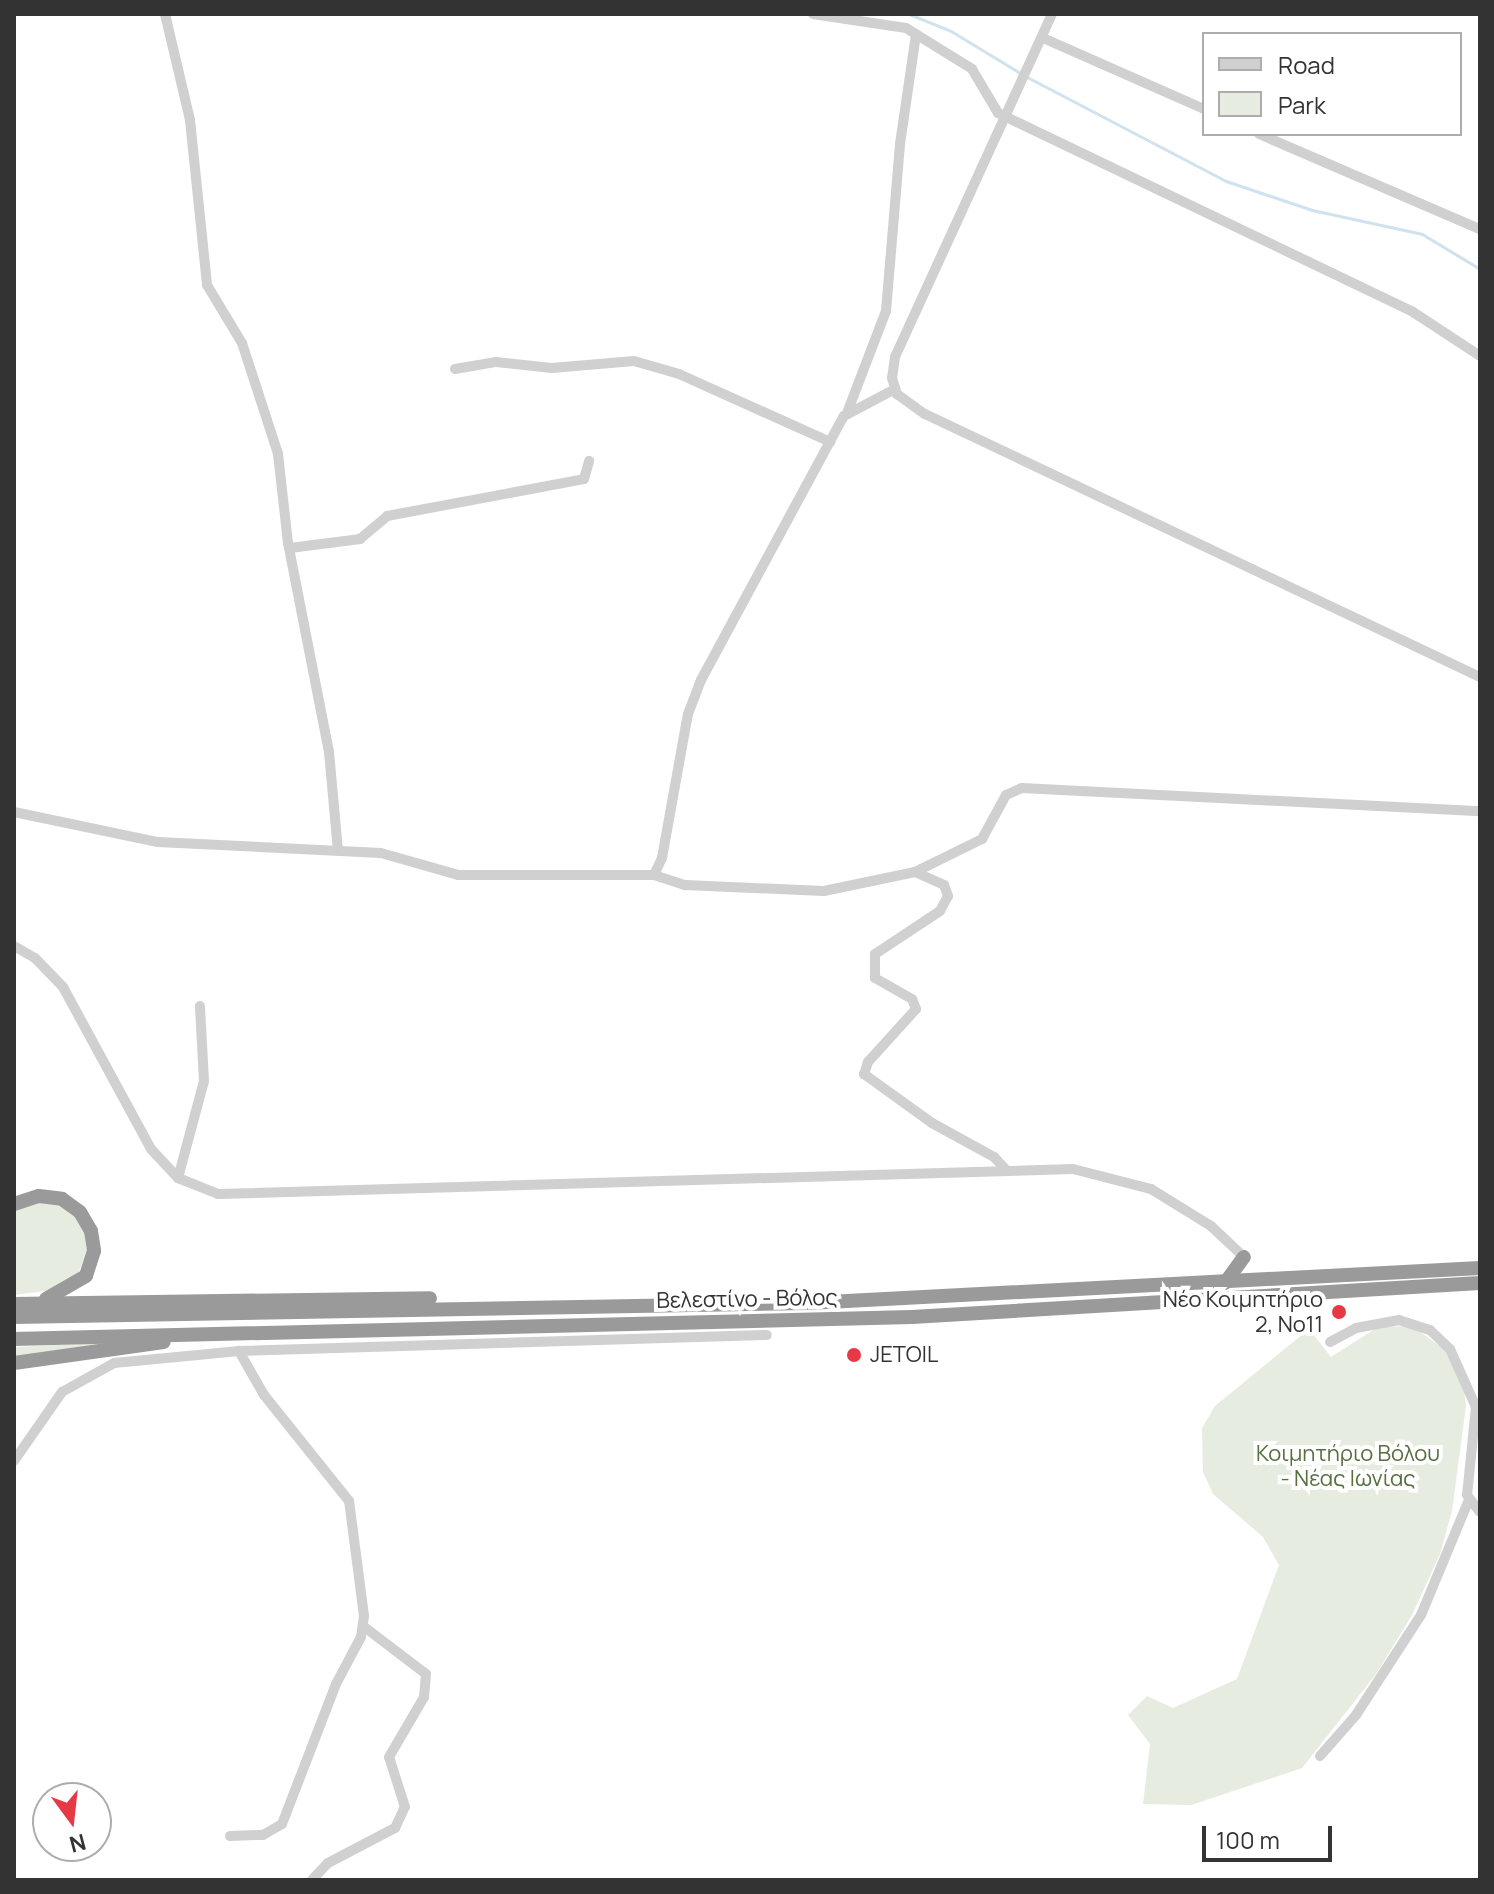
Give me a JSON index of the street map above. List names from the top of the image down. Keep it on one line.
{"streets":{"highway":["Βελεστίνο - Βόλος"]},"parks":["Κοιμητήριο Βόλου - Νέας Ιωνίας"],"places":["Νέο Κοιμητήριο 2, Νο11","JETOIL"],"legend":["Road","Park"],"scale_bar":"100 m","north":"bottom"}
